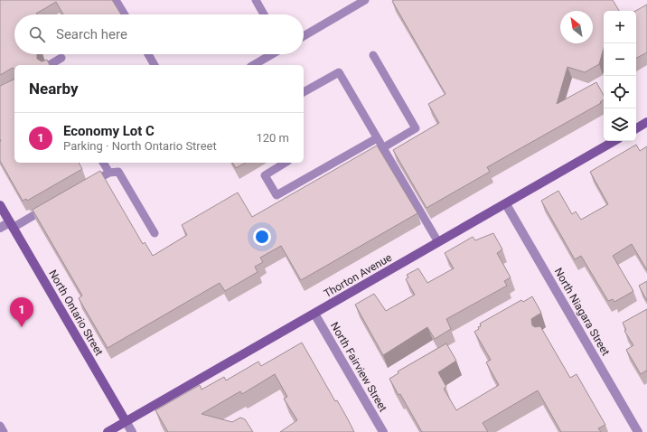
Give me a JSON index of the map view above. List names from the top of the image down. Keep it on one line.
{"streets":{"street":["Thorton Avenue","North Niagara Street","North Ontario Street","North Fairview Street"]},"crossings":[["Thorton Avenue","North Niagara Street"],["Thorton Avenue","North Ontario Street"],["Thorton Avenue","North Fairview Street"]],"north":"top left","page":{"map_buttons":["+","−"],"search":"Search here","heading":"Nearby","list":[{"mark":"1","name":"Economy Lot C","note":"Parking · North Ontario Street","value":"120 m"}],"pins":"1"}}
